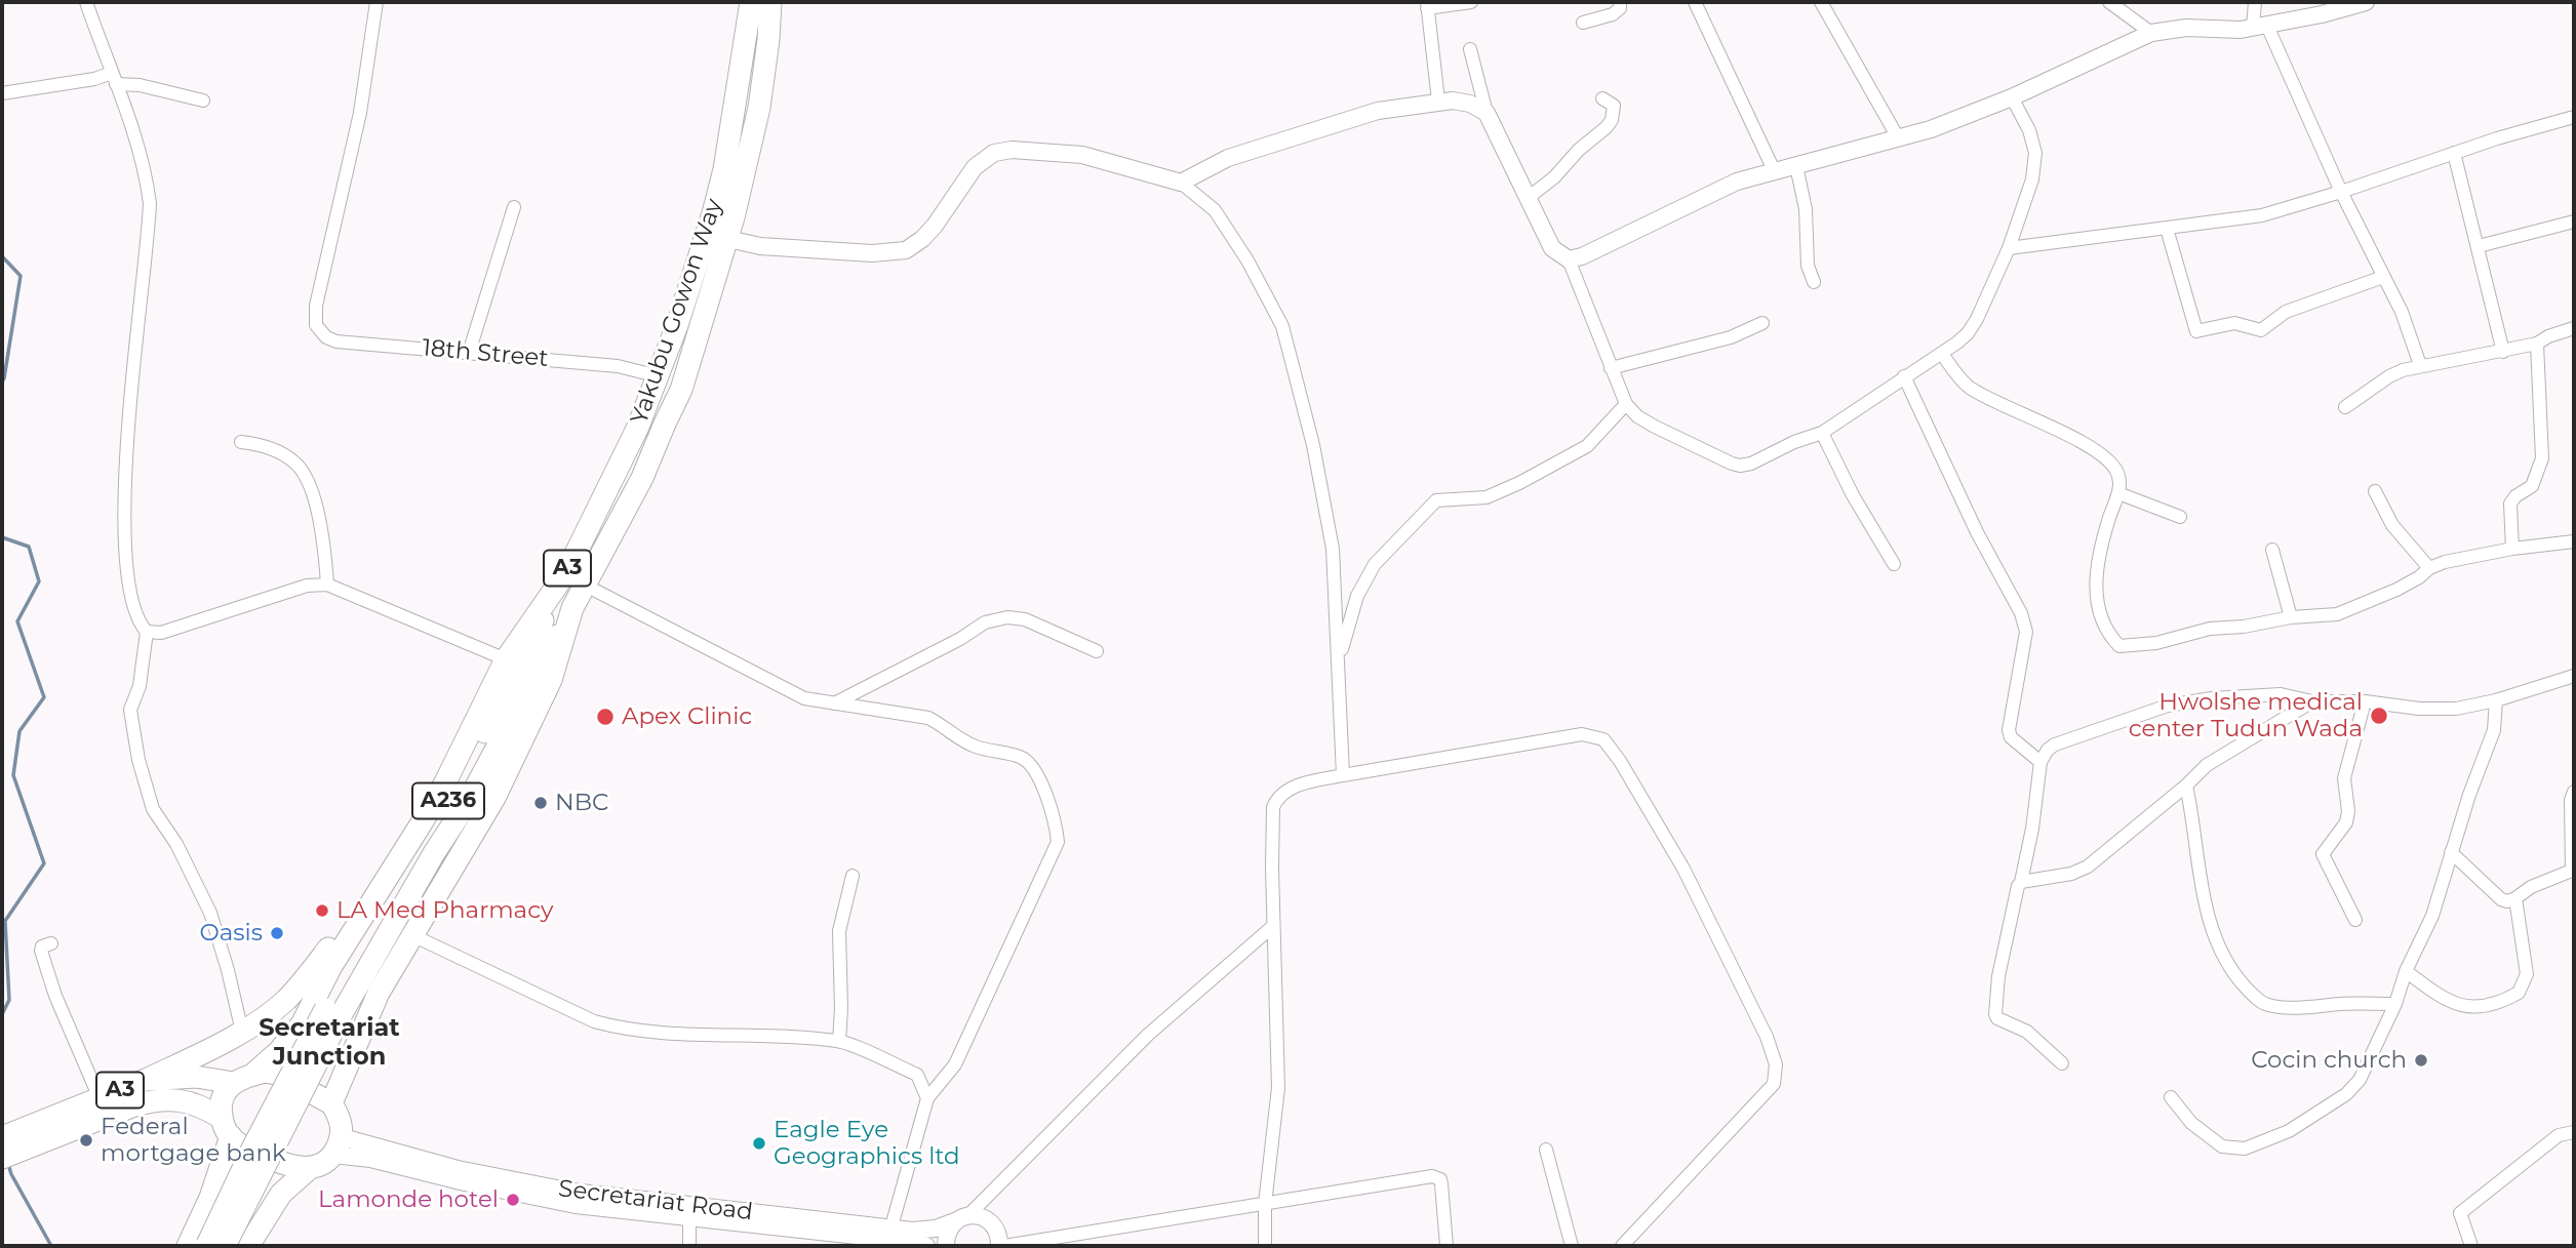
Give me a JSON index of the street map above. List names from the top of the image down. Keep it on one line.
{"streets":{"highway":["Yakubu Gowon Way","A3","A236"],"street":["18th Street","Secretariat Road"]},"crossings":[["Yakubu Gowon Way","18th Street"],["Yakubu Gowon Way","A3"],["Yakubu Gowon Way","A236"],["Yakubu Gowon Way","Secretariat Road"],["A3","A236"],["A3","Secretariat Road"],["A236","Secretariat Road"]],"districts":["Secretariat Junction"],"places":["Hwolshe medical center Tudun Wada","Apex Clinic","NBC","LA Med Pharmacy","Oasis","Cocin church","Federal mortgage bank","Eagle Eye Geographics ltd","Lamonde hotel"]}
